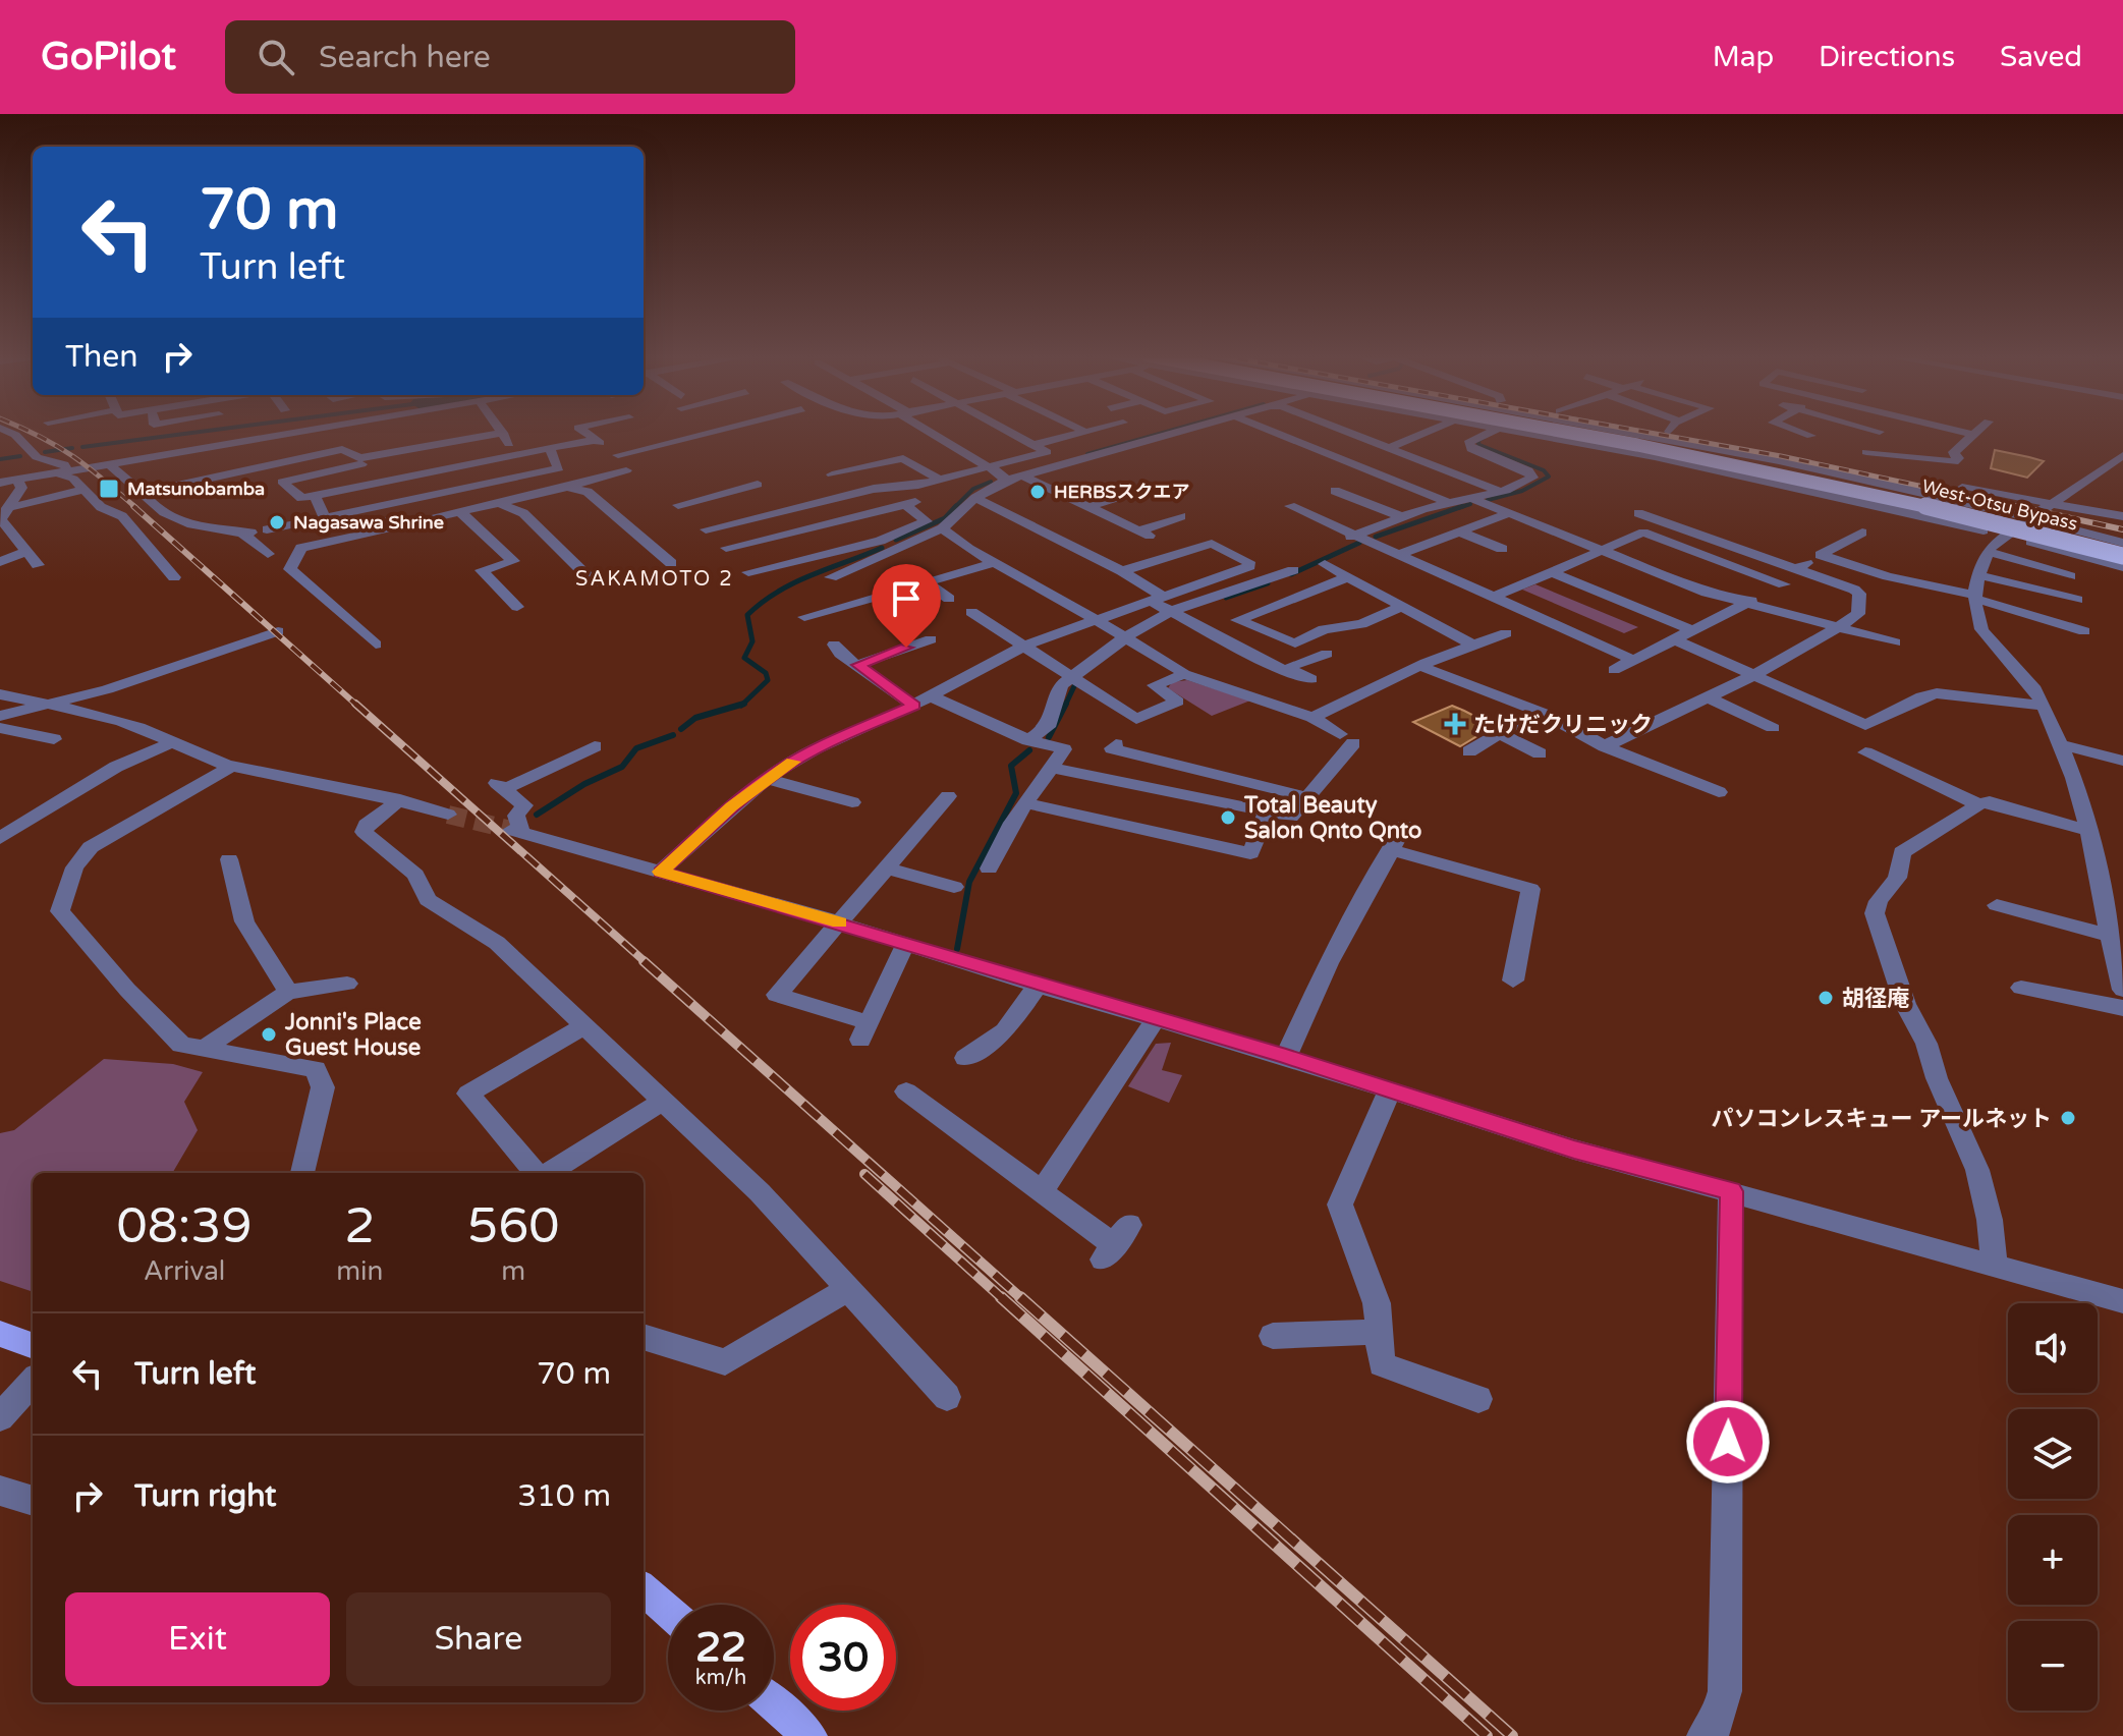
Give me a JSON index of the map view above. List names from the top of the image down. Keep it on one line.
{"streets":{"highway":["West-Otsu Bypass"]},"districts":["SAKAMOTO 2"],"places":{"transit":["Matsunobamba"],"other":["HERBSスクエア","Nagasawa Shrine","Total Beauty Salon Qnto Qnto","胡径庵","Jonni's Place Guest House","パソコンレスキュー アールネット"],"health":["たけだクリニック"]},"page":{"header":"GoPilot","search":"Search here","nav":["Map","Directions","Saved"],"turn":["70 m","Turn left"],"then":"Then","eta":["08:39","Arrival","2","min","560","m"],"map_buttons":["+","−"],"list":[{"name":"Turn left","value":"70 m"},{"name":"Turn right","value":"310 m"}],"buttons":["Exit","Share"],"speed":"22 km/h","limit":"30"}}
